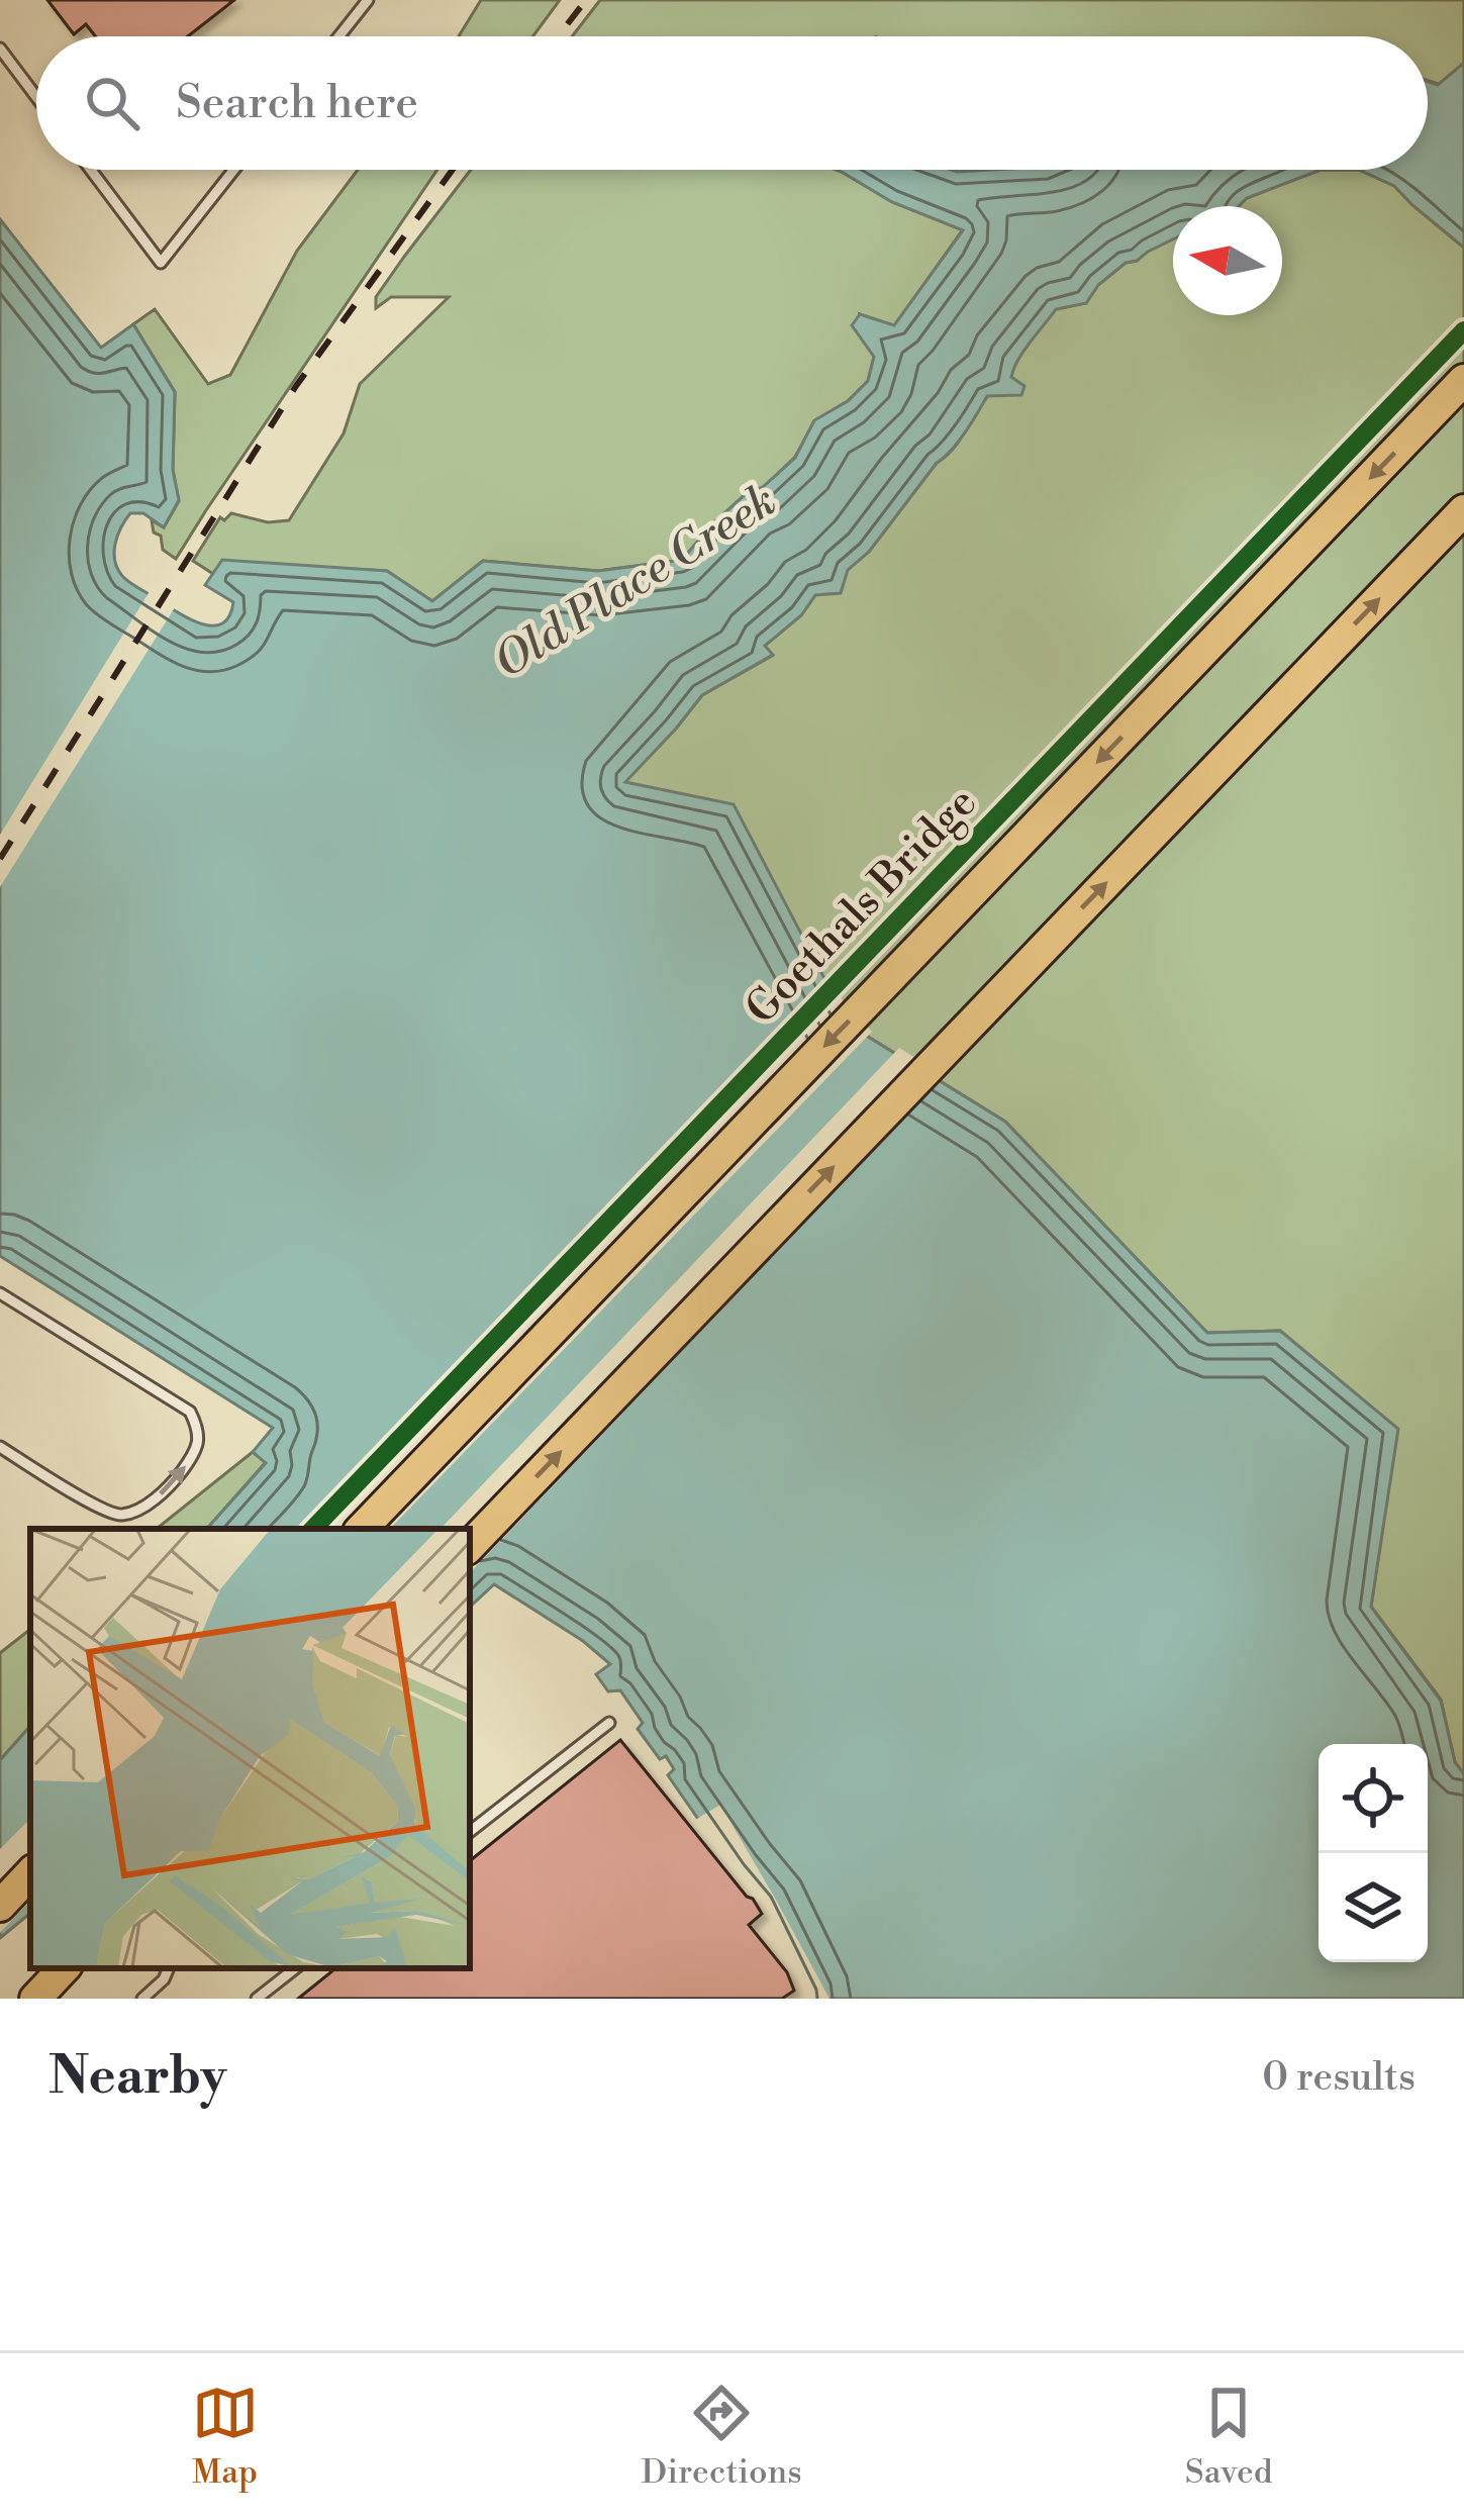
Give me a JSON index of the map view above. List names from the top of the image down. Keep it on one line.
{"streets":{"highway":["Goethals Bridge"]},"water":["Old Place Creek"],"north":"left","page":{"search":"Search here","heading":["Nearby","0 results"],"nav":["Map","Directions","Saved"]}}
